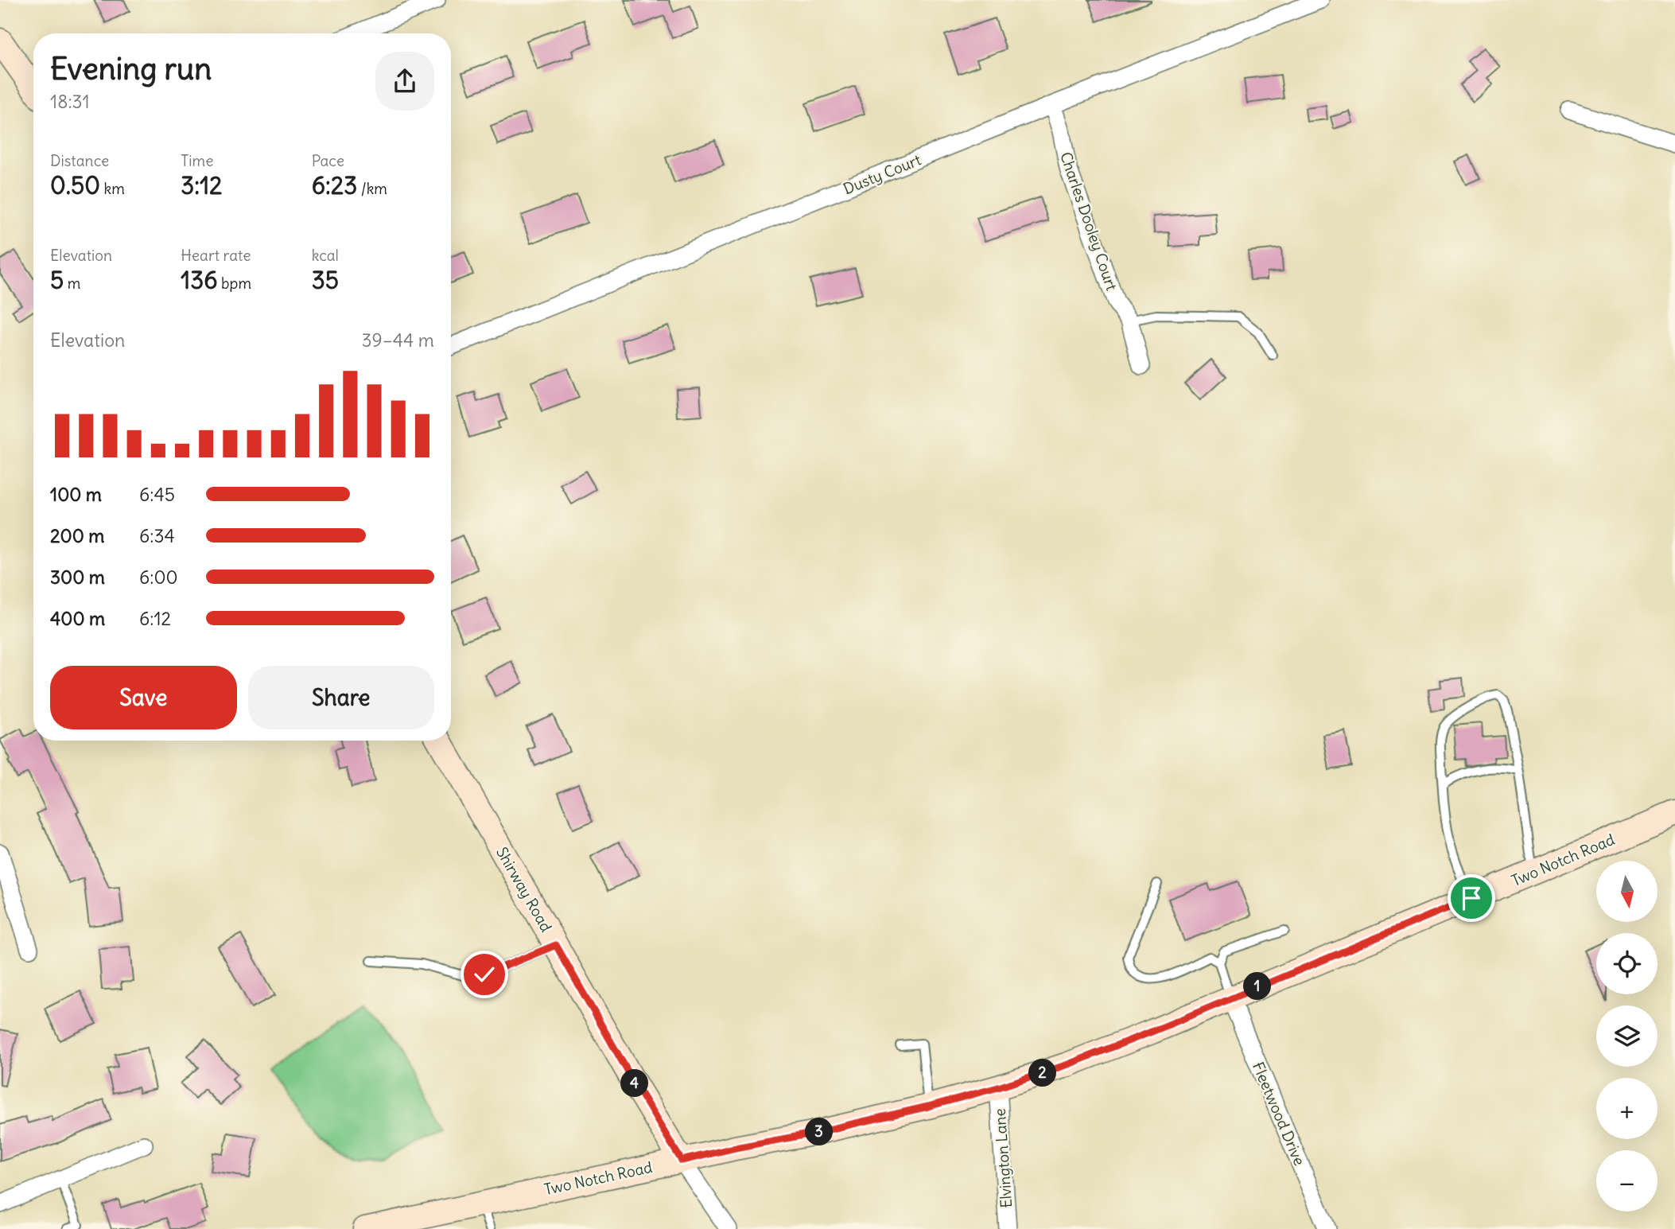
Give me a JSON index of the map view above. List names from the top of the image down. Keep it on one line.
{"streets":{"street":["Dusty Court","Charles Dooley Court","Two Notch Road","Shirway Road","Fleetwood Drive","Elvington Lane"]},"crossings":[["Dusty Court","Charles Dooley Court"],["Two Notch Road","Shirway Road"],["Two Notch Road","Fleetwood Drive"],["Two Notch Road","Elvington Lane"]],"north":"bottom","page":{"heading":["Evening run","18:31"],"stats":[["Distance","0.50 km"],["Time","3:12"],["Pace","6:23 /km"],["Elevation","5 m"],["Heart rate","136 bpm"],["kcal","35"]],"chart":["Elevation","39–44 m"],"list":[{"name":"100 m","note":"6:45"},{"name":"200 m","note":"6:34"},{"name":"300 m","note":"6:00"},{"name":"400 m","note":"6:12"}],"buttons":["Save","Share"],"map_buttons":["+","−"],"pins":["1","2","4","3"]}}
